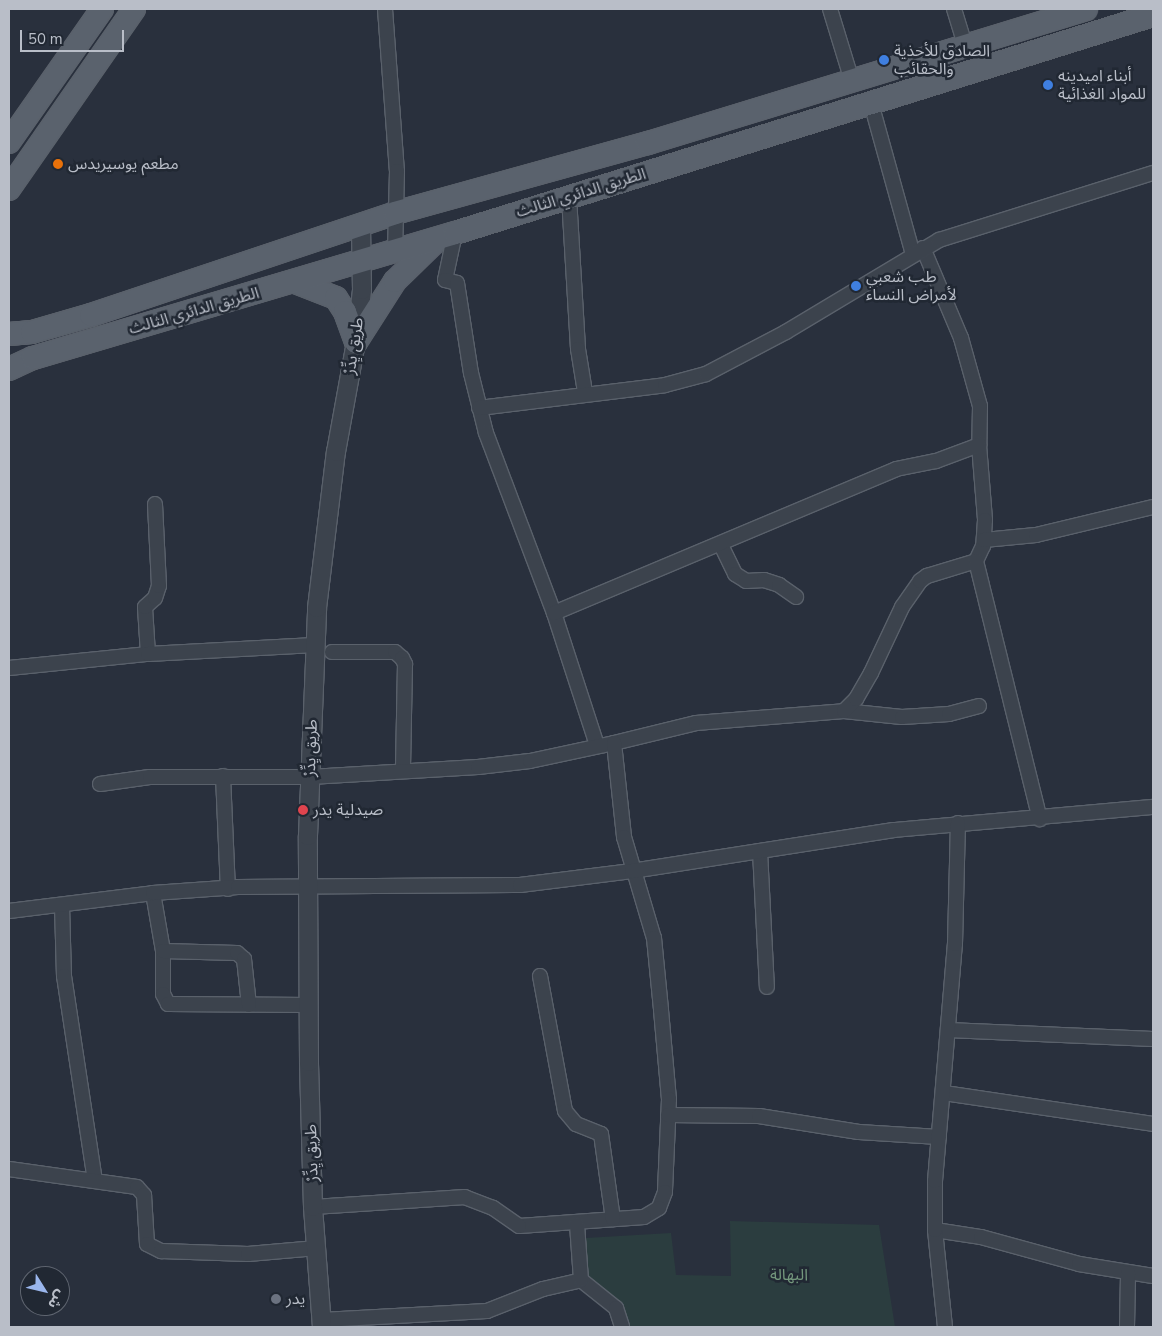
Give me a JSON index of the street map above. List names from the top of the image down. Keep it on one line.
{"streets":{"main road":["الطريق الدائري الثالث"],"street":["طريق يِدِّرْ"]},"crossings":[["الطريق الدائري الثالث","طريق يِدِّرْ"]],"parks":["البهالة"],"places":["الصادق للأحذية والحقائب","أبناء اميدينه للمواد الغذائية","مطعم يوسيريدس","طب شعبي لأمراض النساء","صيدلية يدر","يدر"],"scale_bar":"50 m","north":"bottom right"}
